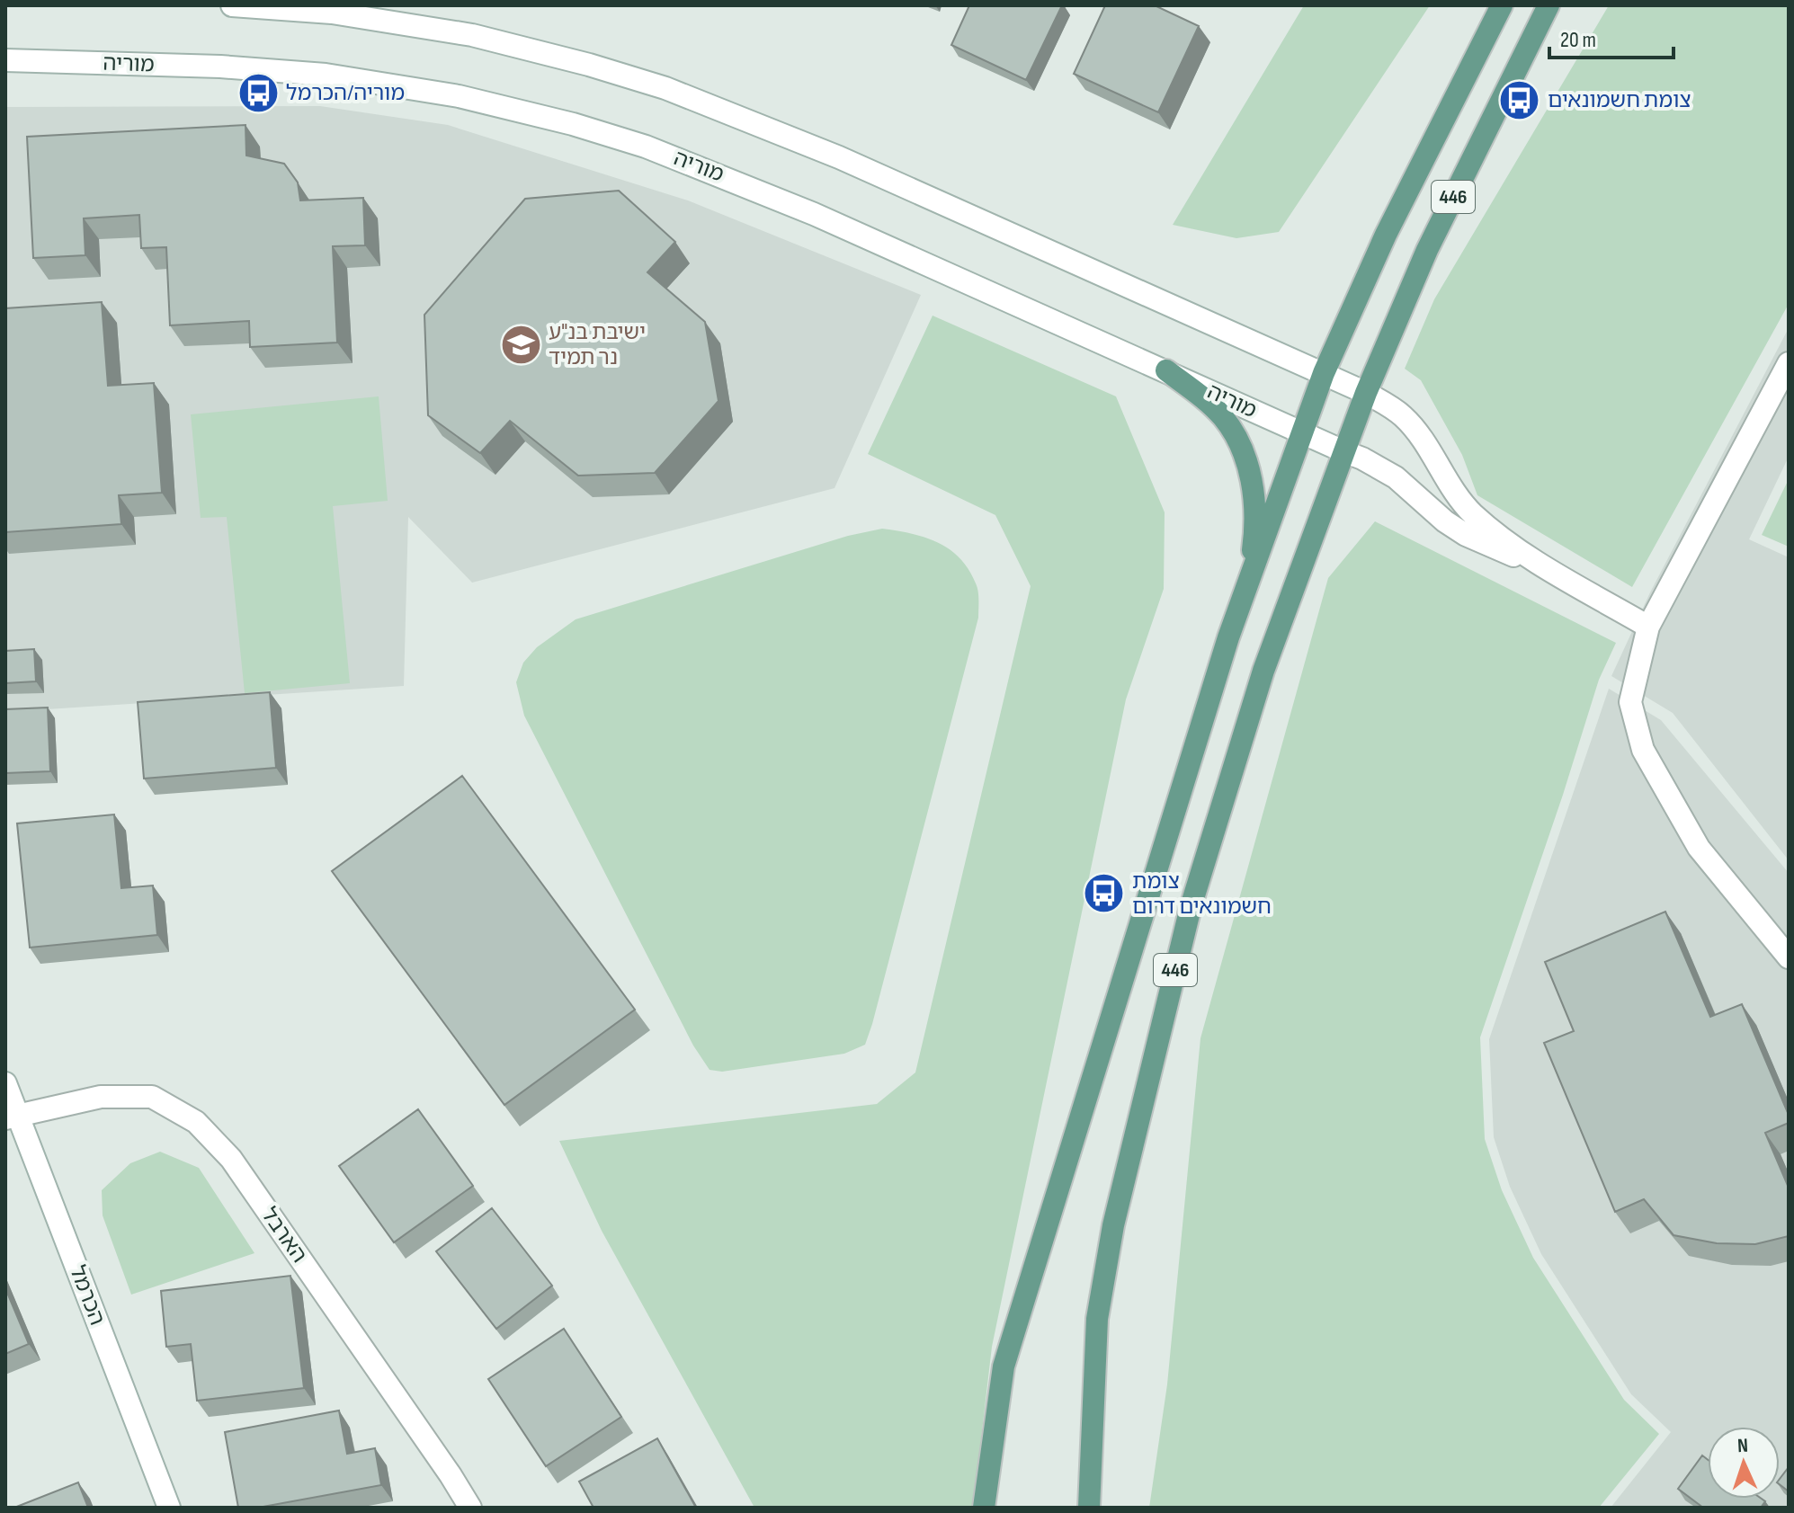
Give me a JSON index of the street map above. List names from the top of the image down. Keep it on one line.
{"streets":{"main road":["446"],"street":["מוריה","הארבל","הכרמל"]},"crossings":[["מוריה","446"],["הארבל","הכרמל"]],"places":{"bus stop":["מוריה/הכרמל","צומת חשמונאים","צומת חשמונאים דרום"],"school or university":["ישיבת בנ\"ע נר תמיד"]},"scale_bar":"20 m","north":"top"}
